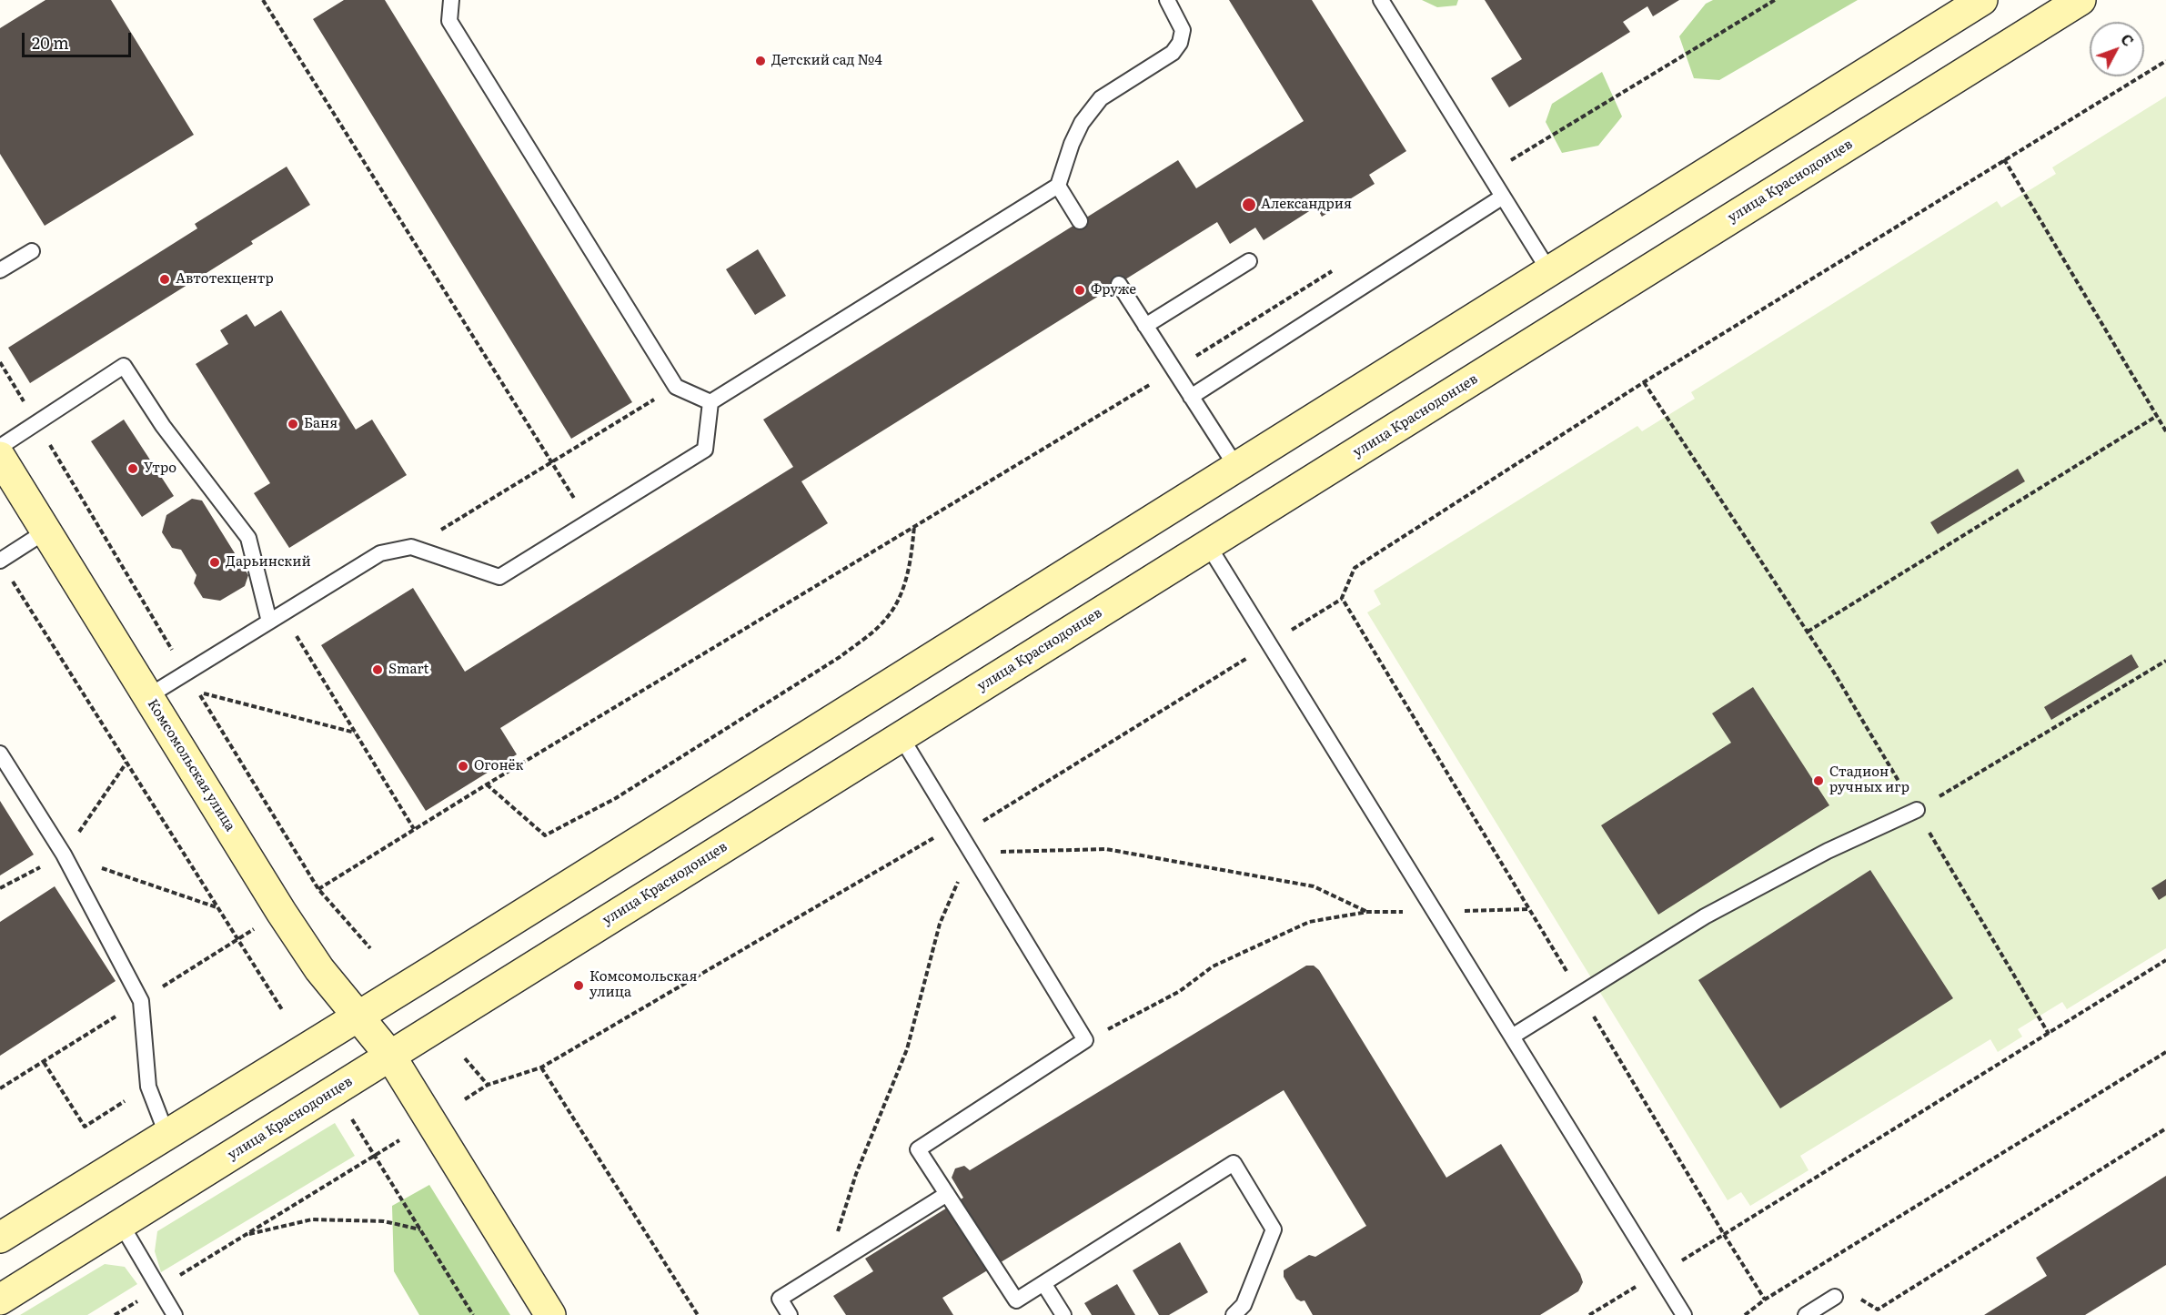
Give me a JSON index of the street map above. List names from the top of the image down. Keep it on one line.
{"streets":{"main road":["улица Краснодонцев","Комсомольская улица"]},"crossings":[["улица Краснодонцев","Комсомольская улица"]],"places":["Детский сад №4","Александрия","Автотехцентр","Фруже","Баня","Утро","Дарьинский","Smart","Огонёк","Стадион ручных игр","Комсомольская улица"],"scale_bar":"20 m","north":"top right"}
